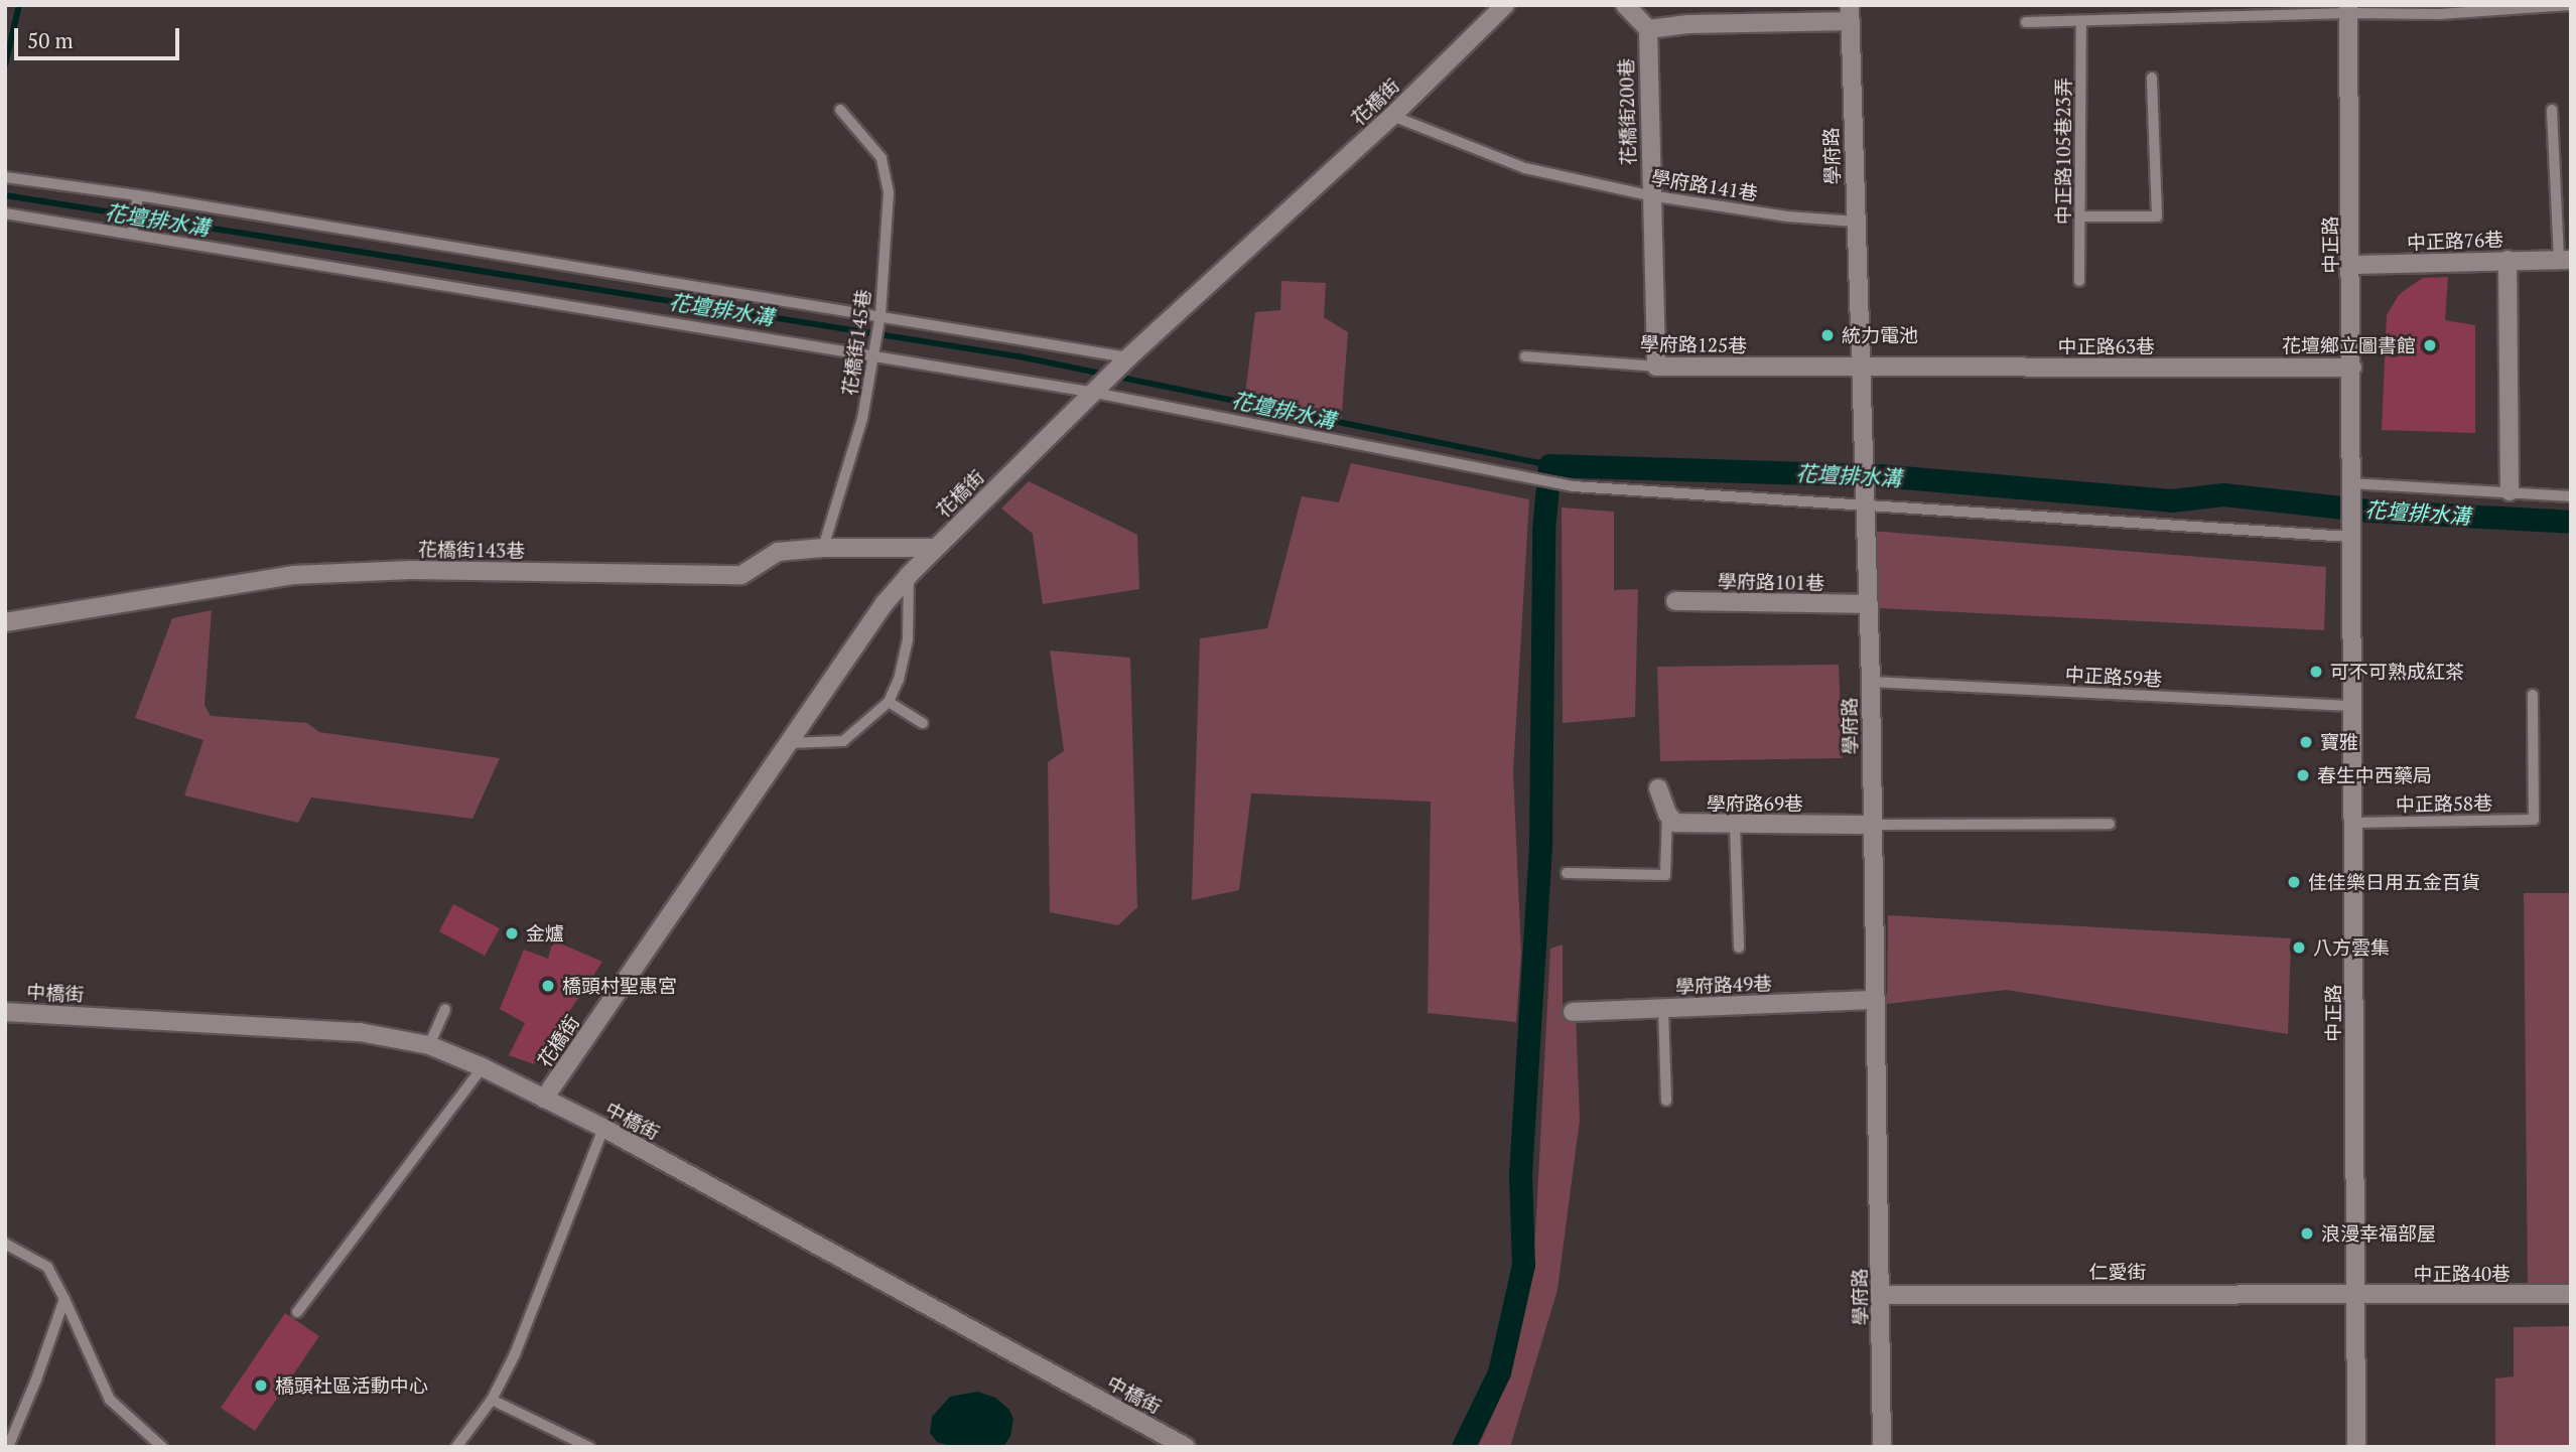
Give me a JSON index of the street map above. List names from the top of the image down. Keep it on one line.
{"streets":{"street":["花橋街","花橋街200巷","學府路","中正路76巷","中正路","學府路125巷","中正路63巷","花橋街143巷","學府路101巷","學府路69巷","學府路49巷","中橋街","仁愛街","中正路40巷"],"lane":["中正路105巷23弄","學府路141巷","花橋街145巷","中正路59巷","中正路58巷"]},"crossings":[["花橋街","學府路141巷"],["花橋街","花橋街143巷"],["花橋街","中橋街"],["花橋街200巷","學府路141巷"],["花橋街200巷","學府路125巷"],["學府路","學府路141巷"],["學府路","學府路125巷"],["學府路","中正路63巷"],["學府路","學府路101巷"],["學府路","中正路59巷"],["學府路","學府路69巷"],["學府路","學府路49巷"],["學府路","仁愛街"],["中正路76巷","中正路"],["中正路","中正路63巷"],["中正路","中正路59巷"],["中正路","中正路58巷"],["中正路","仁愛街"],["中正路","中正路40巷"],["花橋街145巷","花橋街143巷"],["學府路125巷","中正路63巷"],["仁愛街","中正路40巷"]],"water":["花壇排水溝"],"places":["統力電池","花壇鄉立圖書館","可不可熟成紅茶","寶雅","春生中西藥局","佳佳樂日用五金百貨","金爐","八方雲集","橋頭村聖惠宮","浪漫幸福部屋","橋頭社區活動中心"],"scale_bar":"50 m"}
